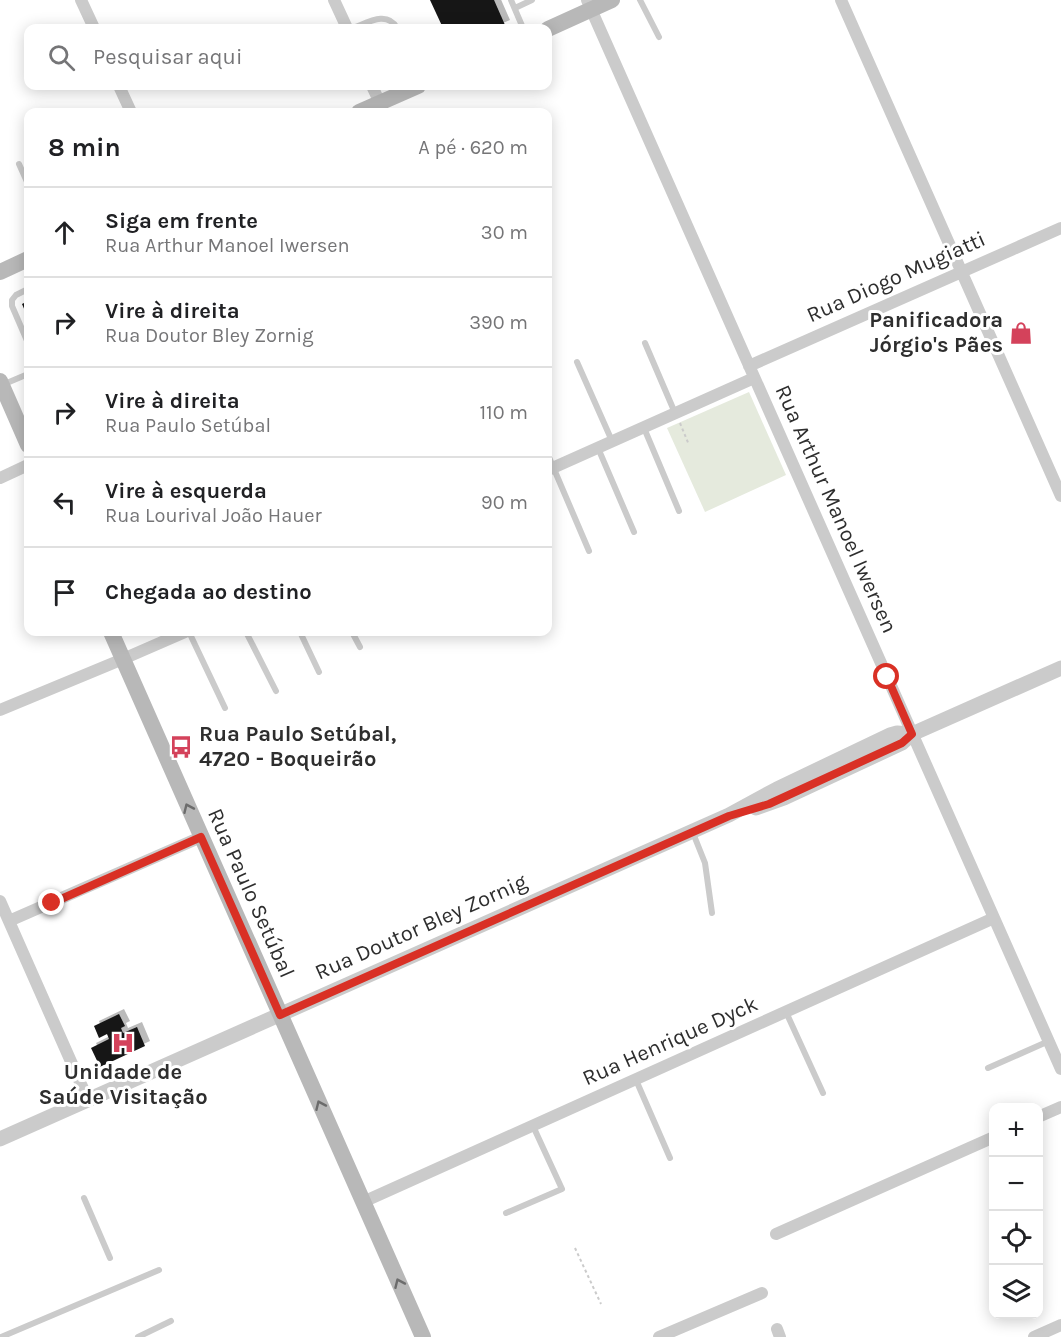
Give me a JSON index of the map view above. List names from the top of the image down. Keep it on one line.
{"streets":{"main road":["Rua Paulo Setúbal"],"street":["Rua Diogo Mugiatti","Rua Arthur Manoel Iwersen","Rua Doutor Bley Zornig","Rua Henrique Dyck"]},"crossings":[["Rua Diogo Mugiatti","Rua Arthur Manoel Iwersen"],["Rua Arthur Manoel Iwersen","Rua Doutor Bley Zornig"],["Rua Arthur Manoel Iwersen","Rua Henrique Dyck"],["Rua Paulo Setúbal","Rua Doutor Bley Zornig"],["Rua Paulo Setúbal","Rua Henrique Dyck"]],"one_way":["Rua Paulo Setúbal"],"places":{"shop":["Panificadora Jórgio's Pães"],"bus stop":["Rua Paulo Setúbal, 4720 - Boqueirão"],"hospital":["Unidade de Saúde Visitação"]},"page":{"search":"Pesquisar aqui","heading":["8 min","A pé · 620 m"],"list":[["Siga em frente","Rua Arthur Manoel Iwersen","30 m"],["Vire à direita","Rua Doutor Bley Zornig","390 m"],["Vire à direita","Rua Paulo Setúbal","110 m"],["Vire à esquerda","Rua Lourival João Hauer","90 m"],"Chegada ao destino"],"map_buttons":["+","−"]}}
